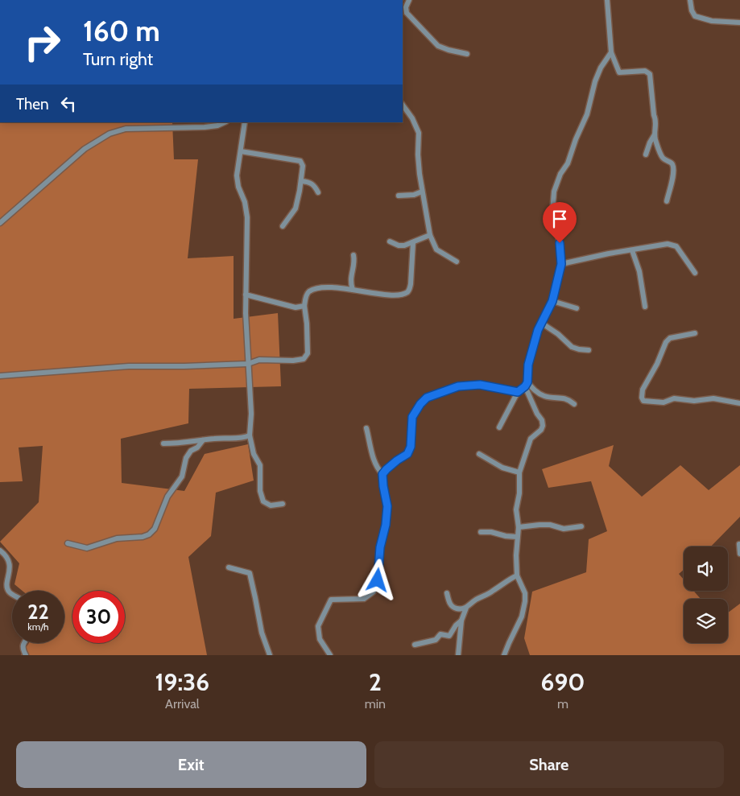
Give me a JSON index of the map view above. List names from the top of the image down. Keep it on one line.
{"page":{"turn":["160 m","Turn right"],"then":"Then","speed":"22 km/h","limit":"30","eta":["19:36","Arrival","2","min","690","m"],"buttons":["Exit","Share"]}}
